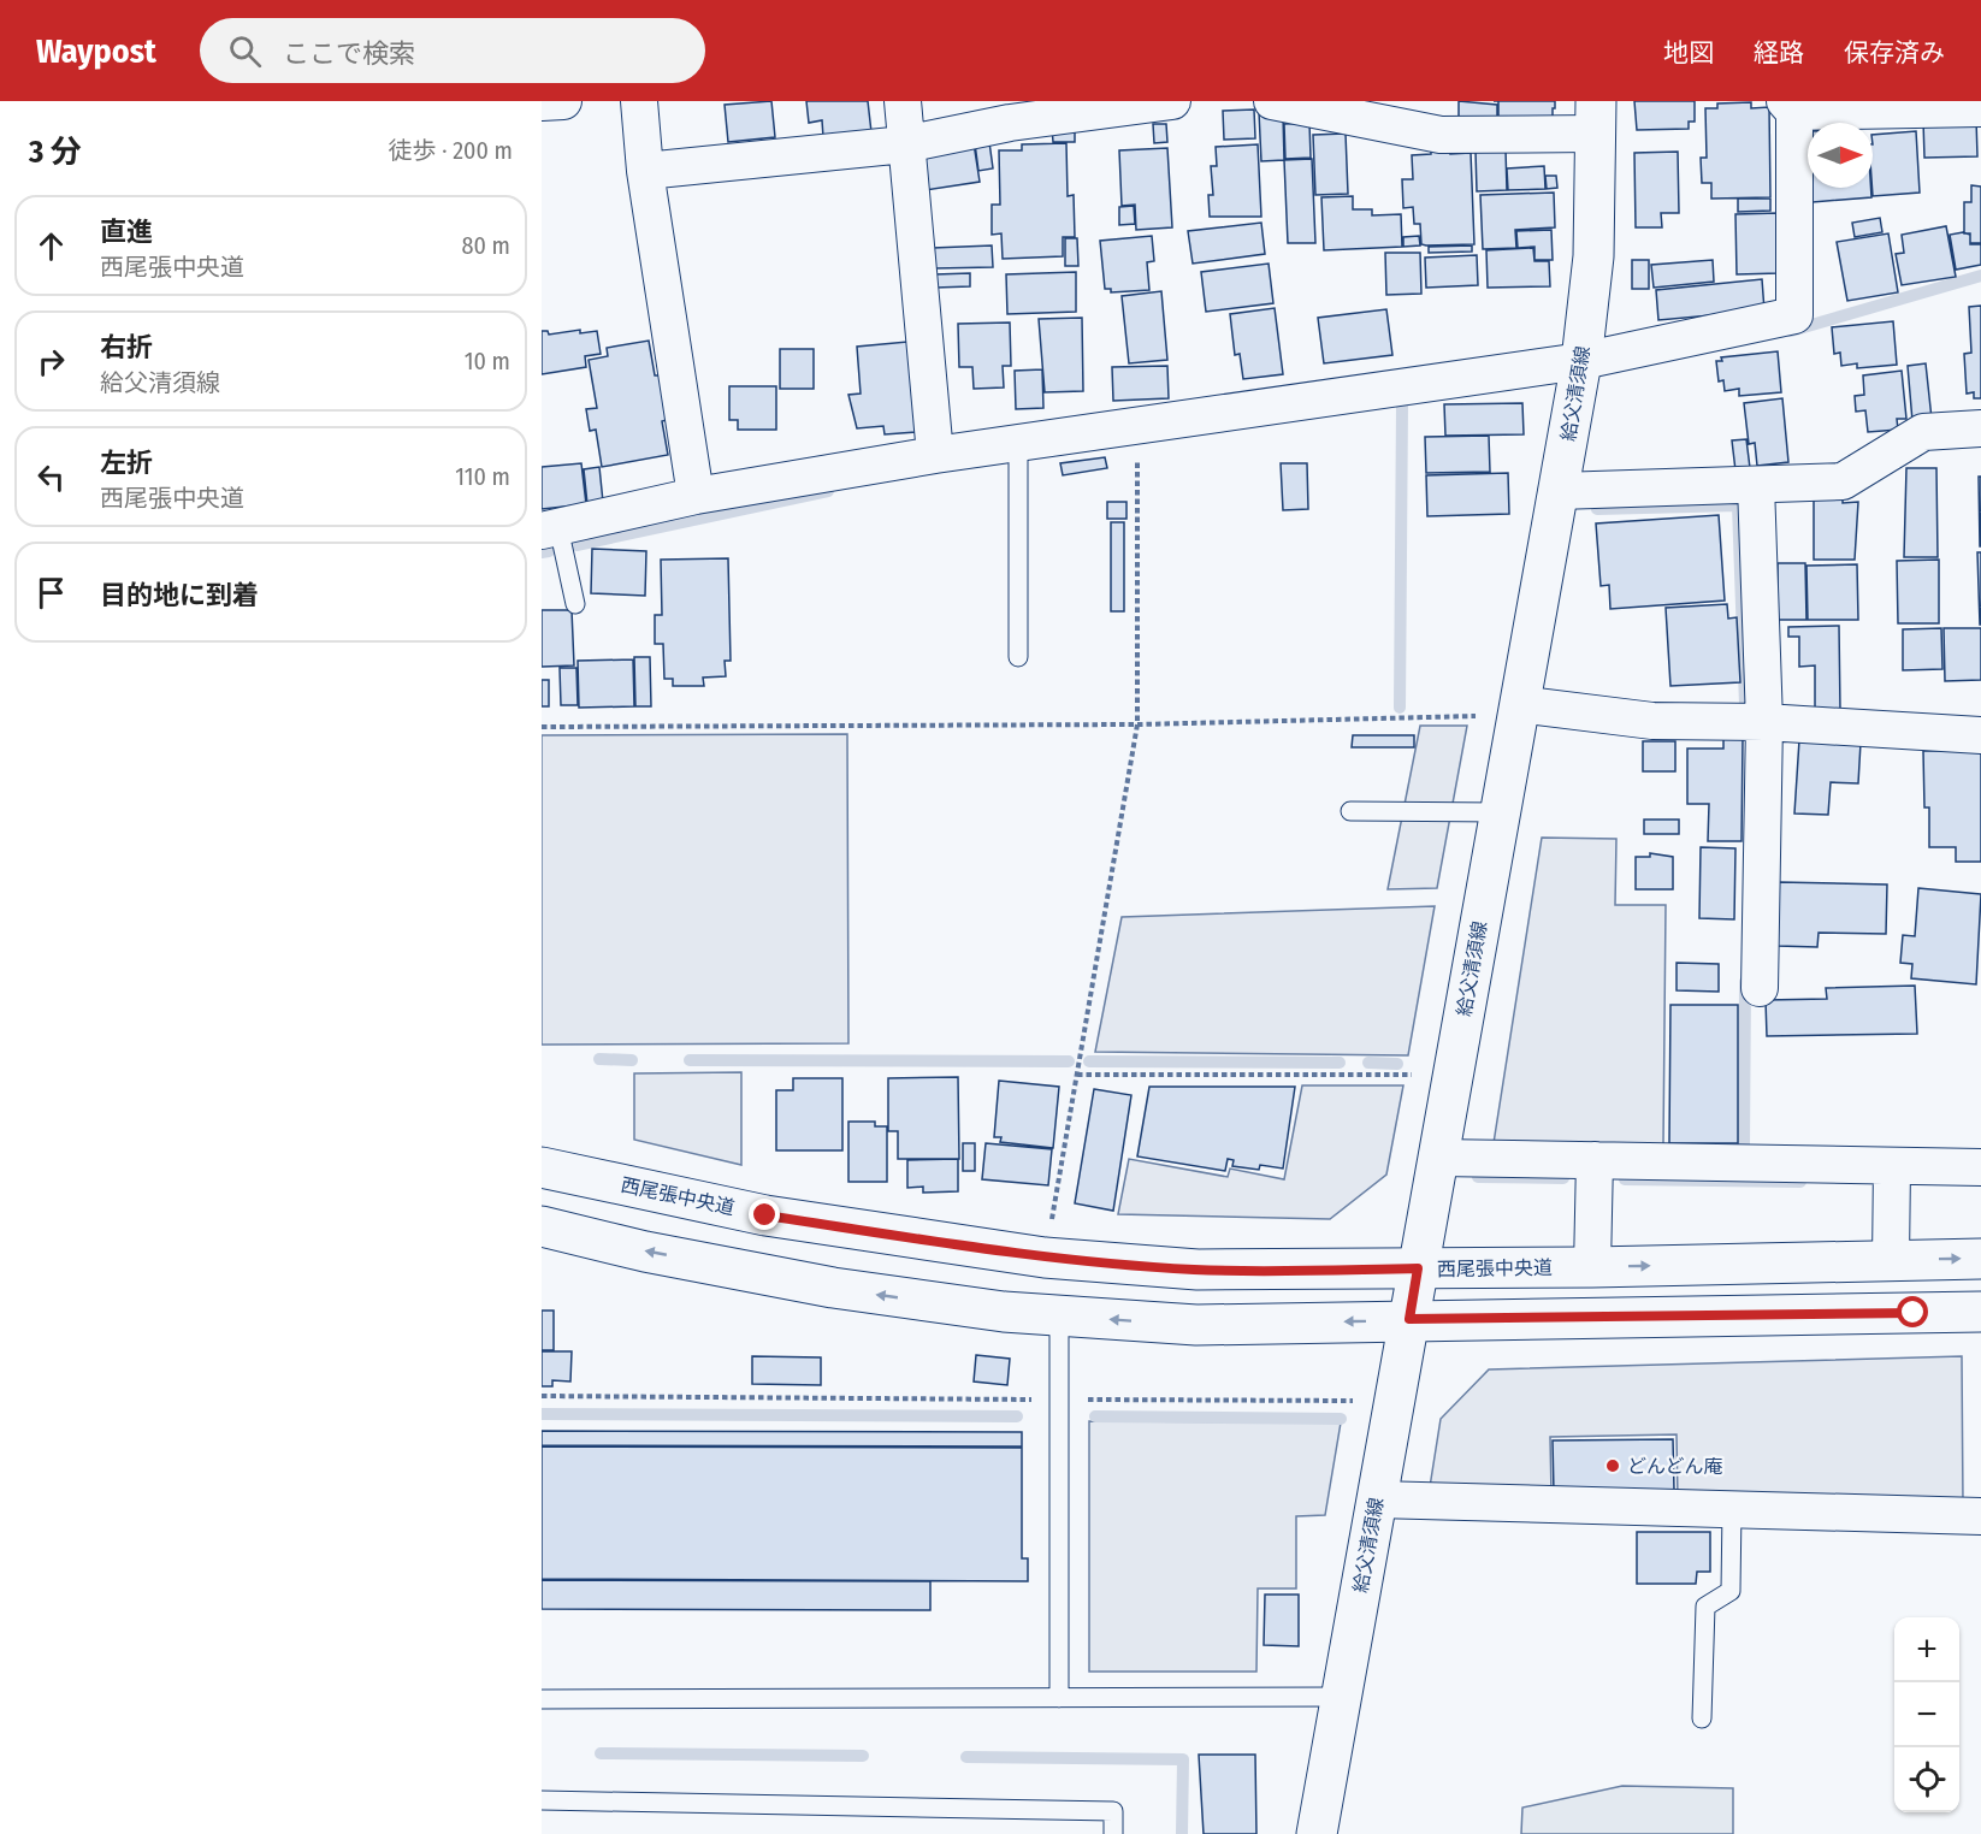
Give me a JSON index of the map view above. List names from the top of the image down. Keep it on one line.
{"streets":{"main road":["給父清須線","西尾張中央道"]},"crossings":[["給父清須線","西尾張中央道"]],"places":["どんどん庵"],"north":"right","page":{"header":"Waypost","search":"ここで検索","nav":["地図","経路","保存済み"],"heading":["3 分","徒歩 · 200 m"],"list":[["直進","西尾張中央道","80 m"],["右折","給父清須線","10 m"],["左折","西尾張中央道","110 m"],"目的地に到着"],"map_buttons":["+","−"]}}
